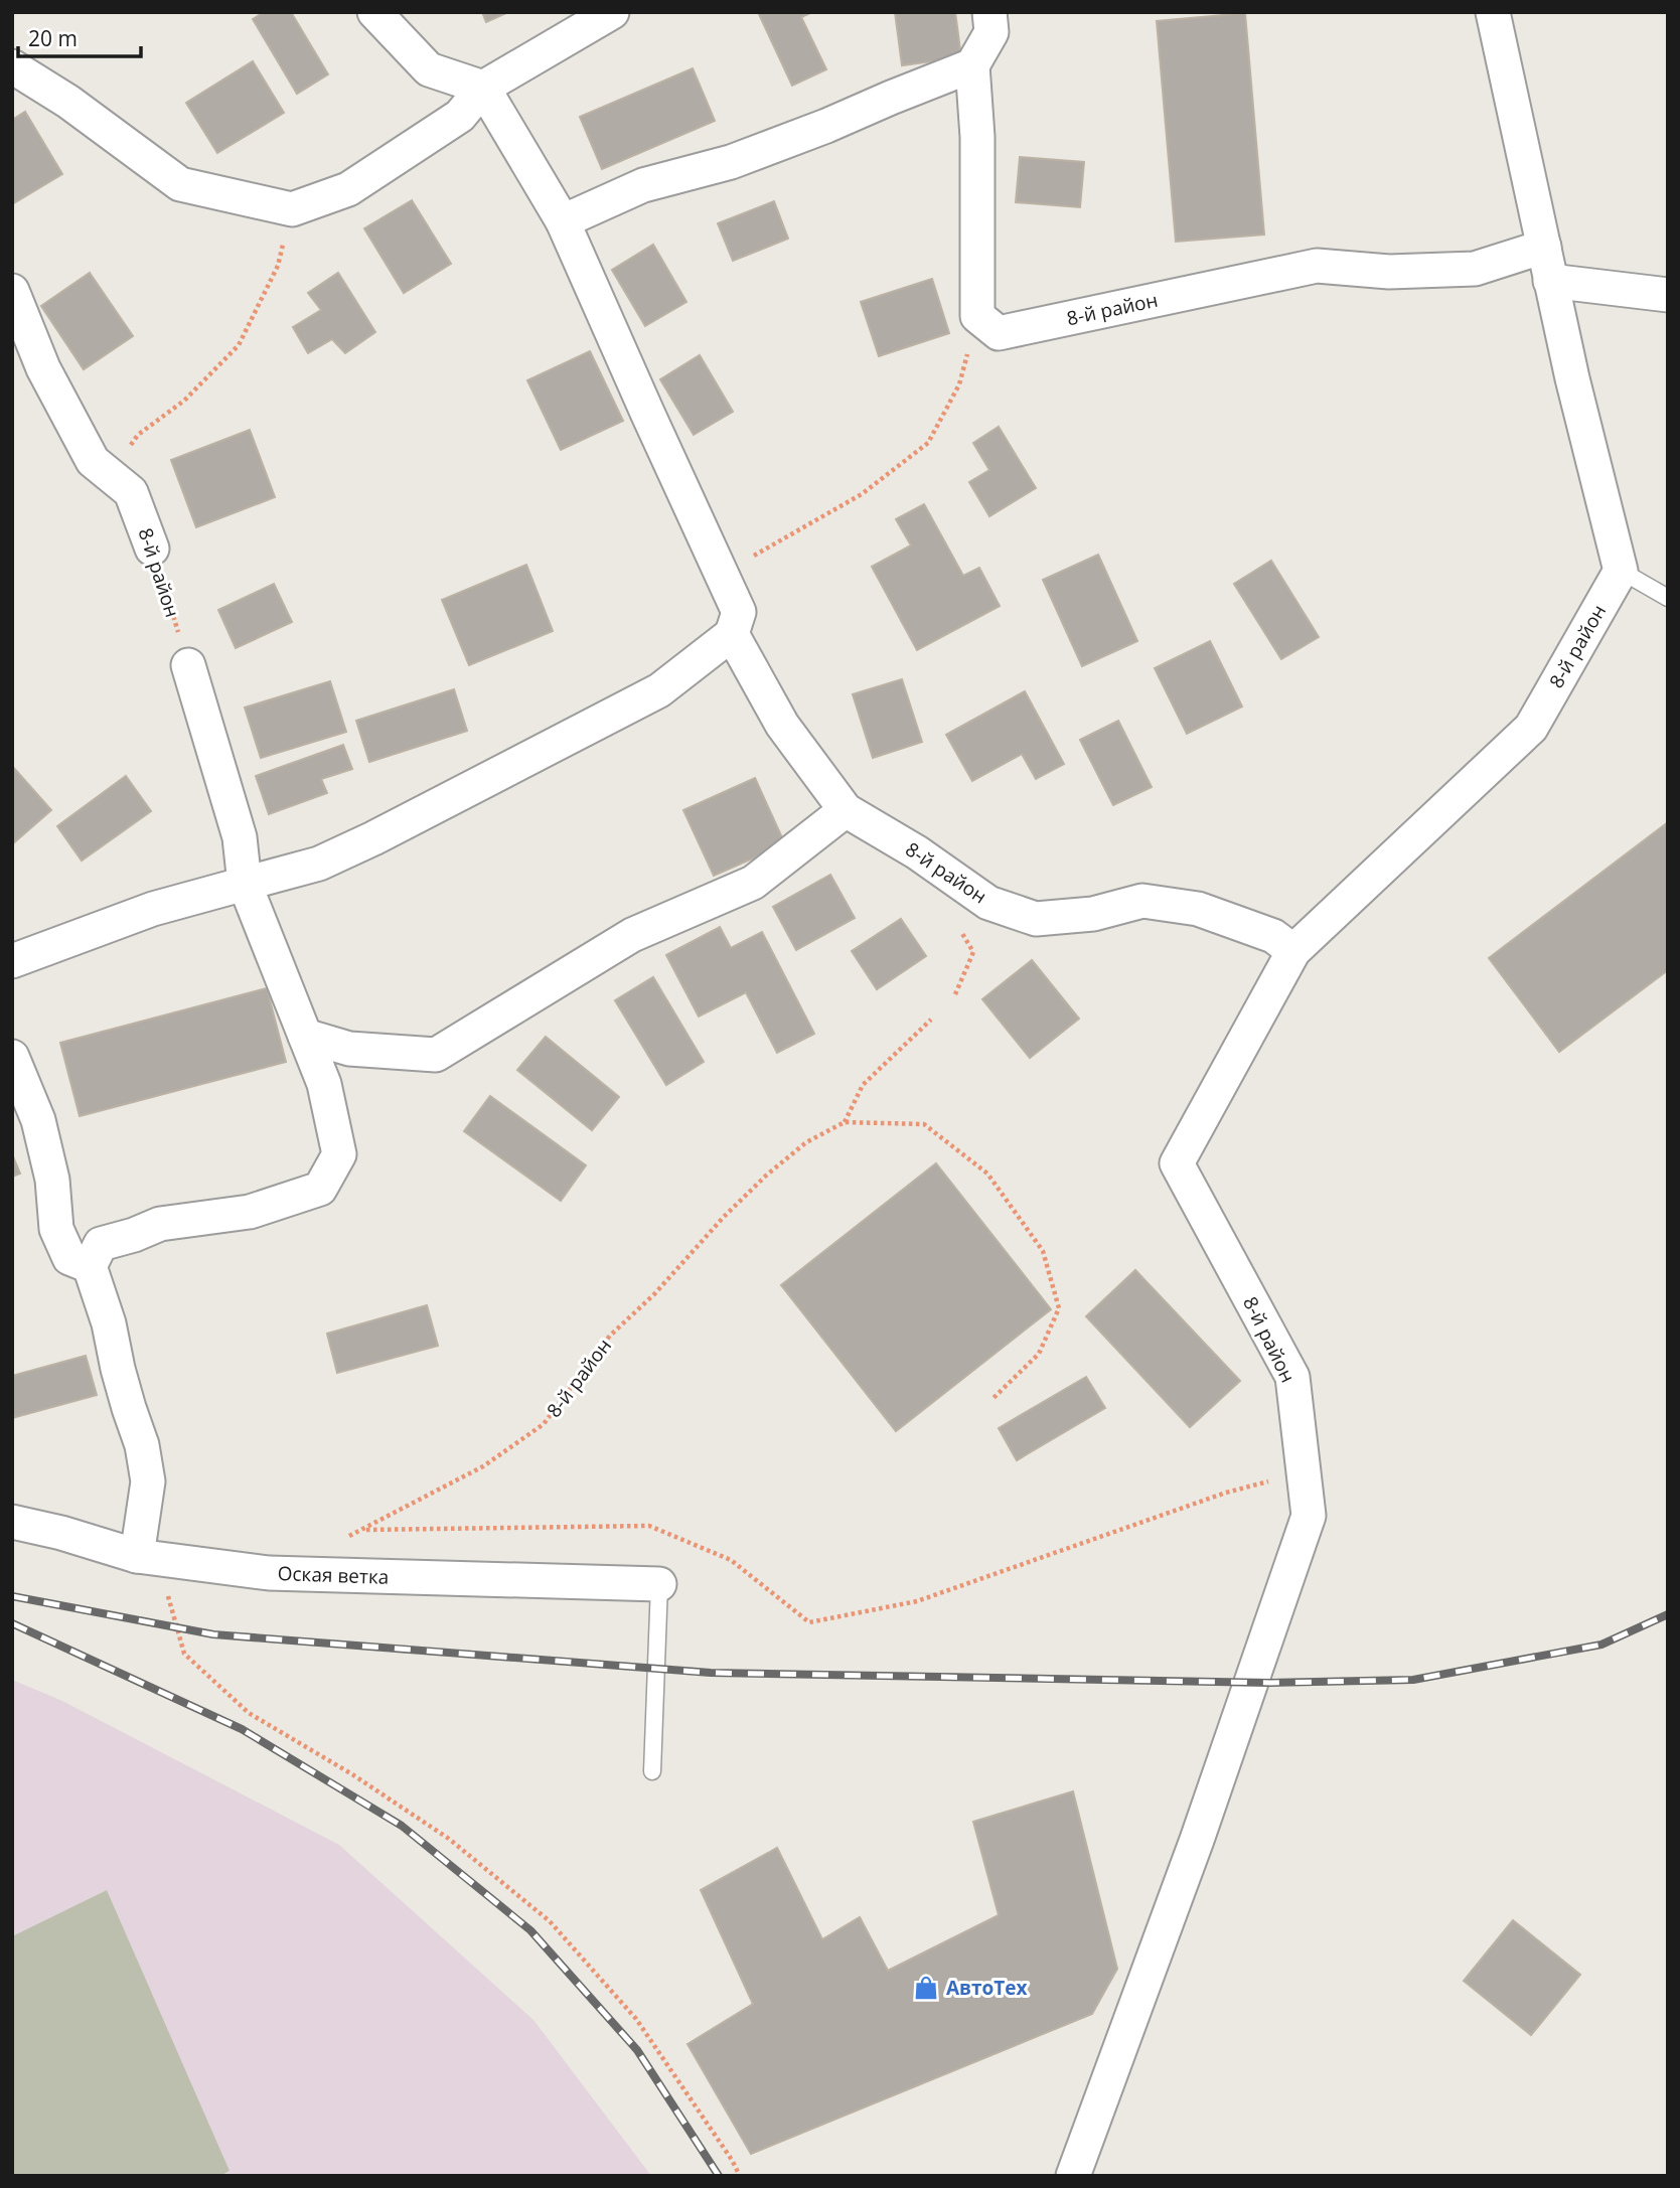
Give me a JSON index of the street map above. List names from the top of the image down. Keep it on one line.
{"streets":{"street":["8-й район","Оская ветка"]},"places":{"shop":["АвтоТех"]},"scale_bar":"20 m"}
